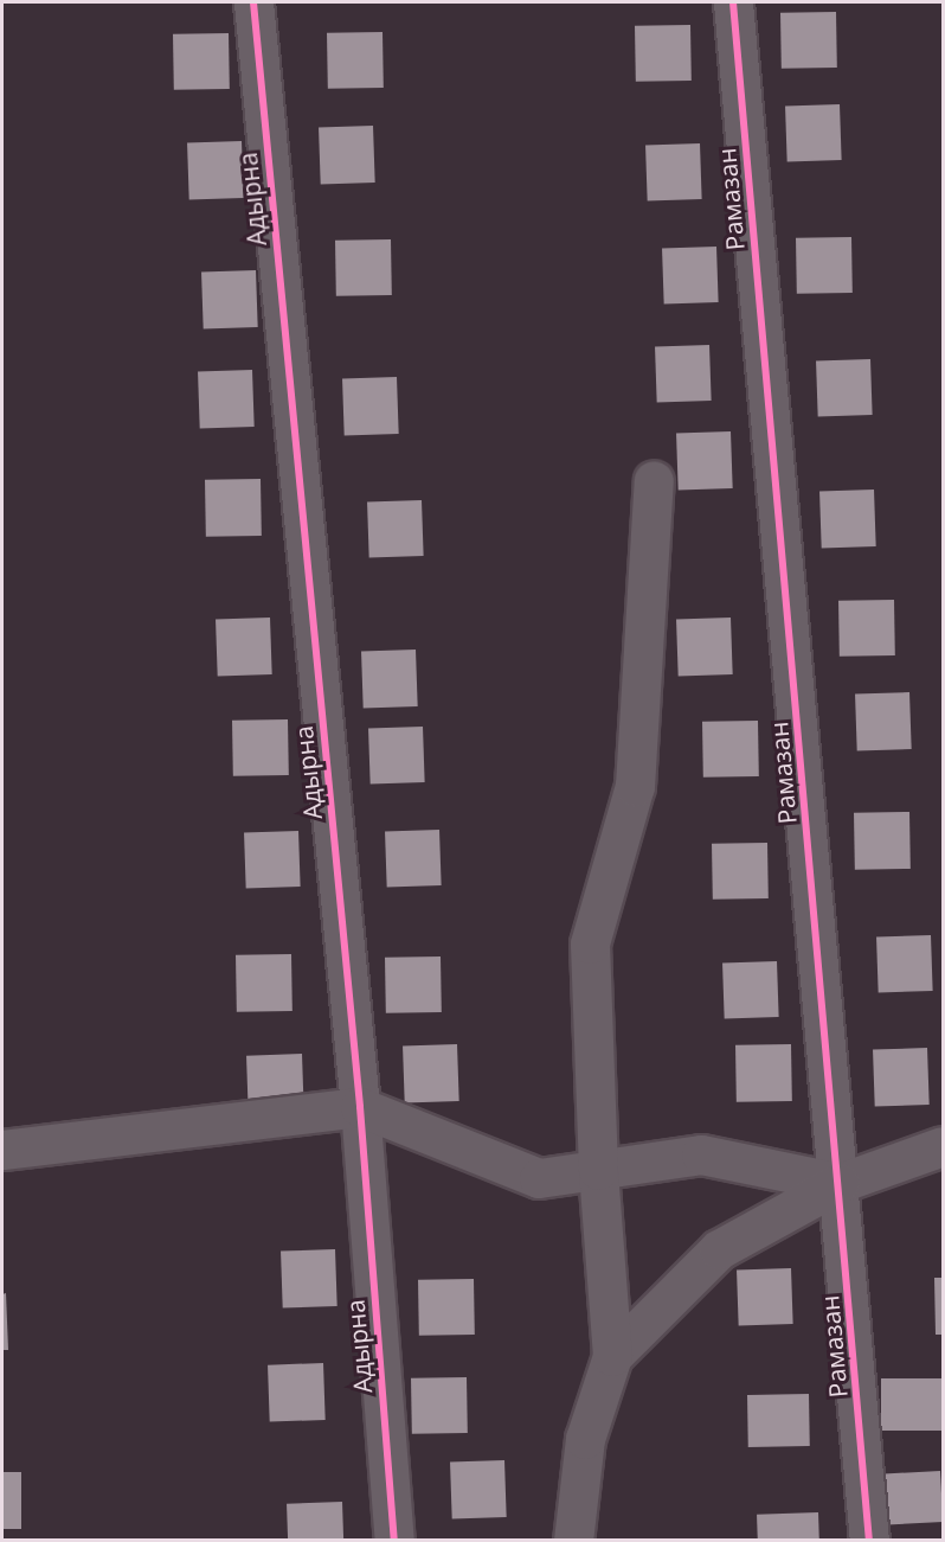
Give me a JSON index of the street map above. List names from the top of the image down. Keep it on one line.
{"streets":{"street":["Адырна","Рамазан"]}}
